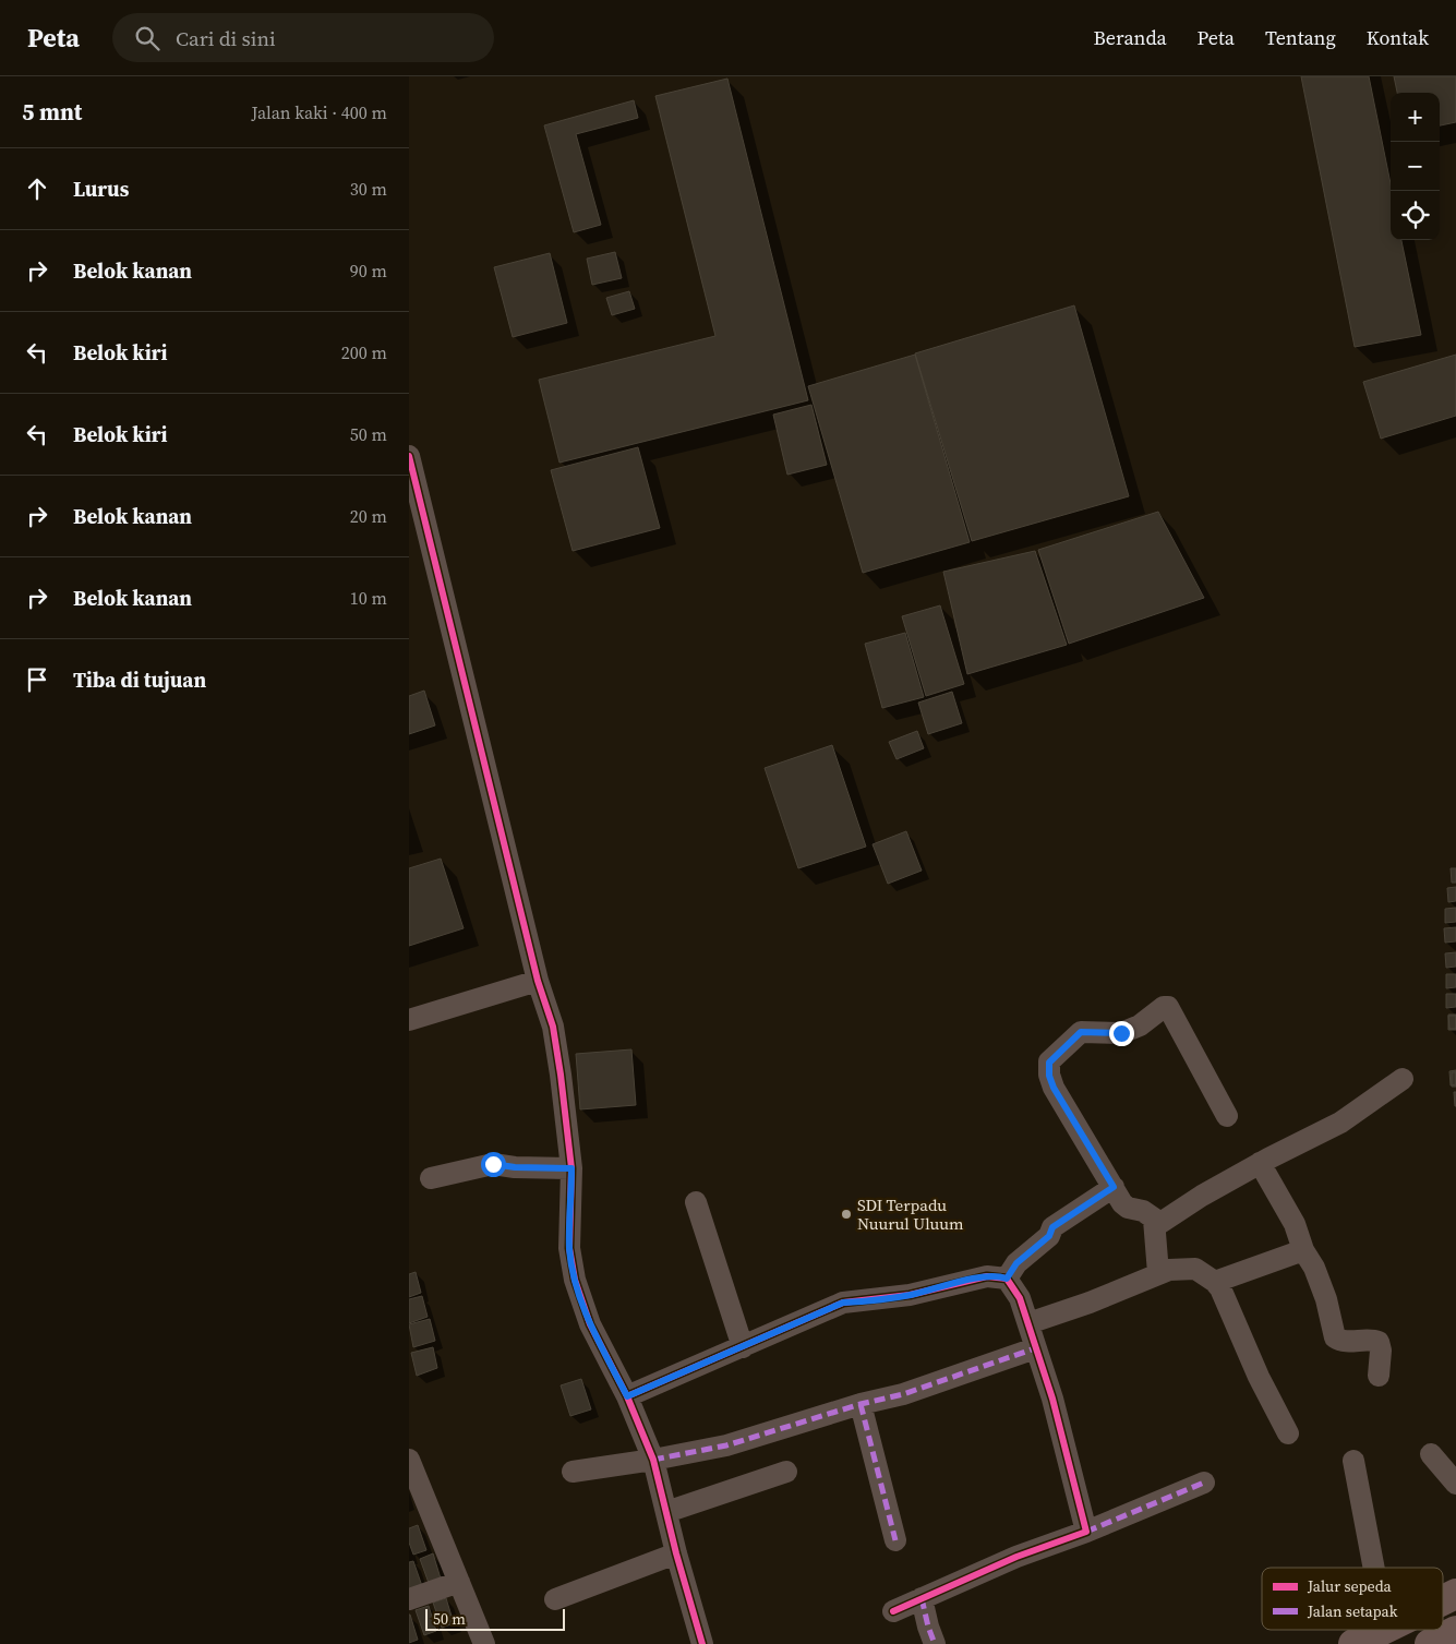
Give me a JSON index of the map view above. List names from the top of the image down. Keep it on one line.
{"places":["SDI Terpadu Nuurul Uluum"],"legend":["Jalur sepeda","Jalan setapak"],"scale_bar":"50 m","page":{"header":"Peta","search":"Cari di sini","nav":["Beranda","Peta","Tentang","Kontak"],"heading":["5 mnt","Jalan kaki · 400 m"],"map_buttons":["+","−"],"list":[["Lurus","30 m"],["Belok kanan","90 m"],["Belok kiri","200 m"],["Belok kiri","50 m"],["Belok kanan","20 m"],["Belok kanan","10 m"],"Tiba di tujuan"],"scale":"50 m"}}
